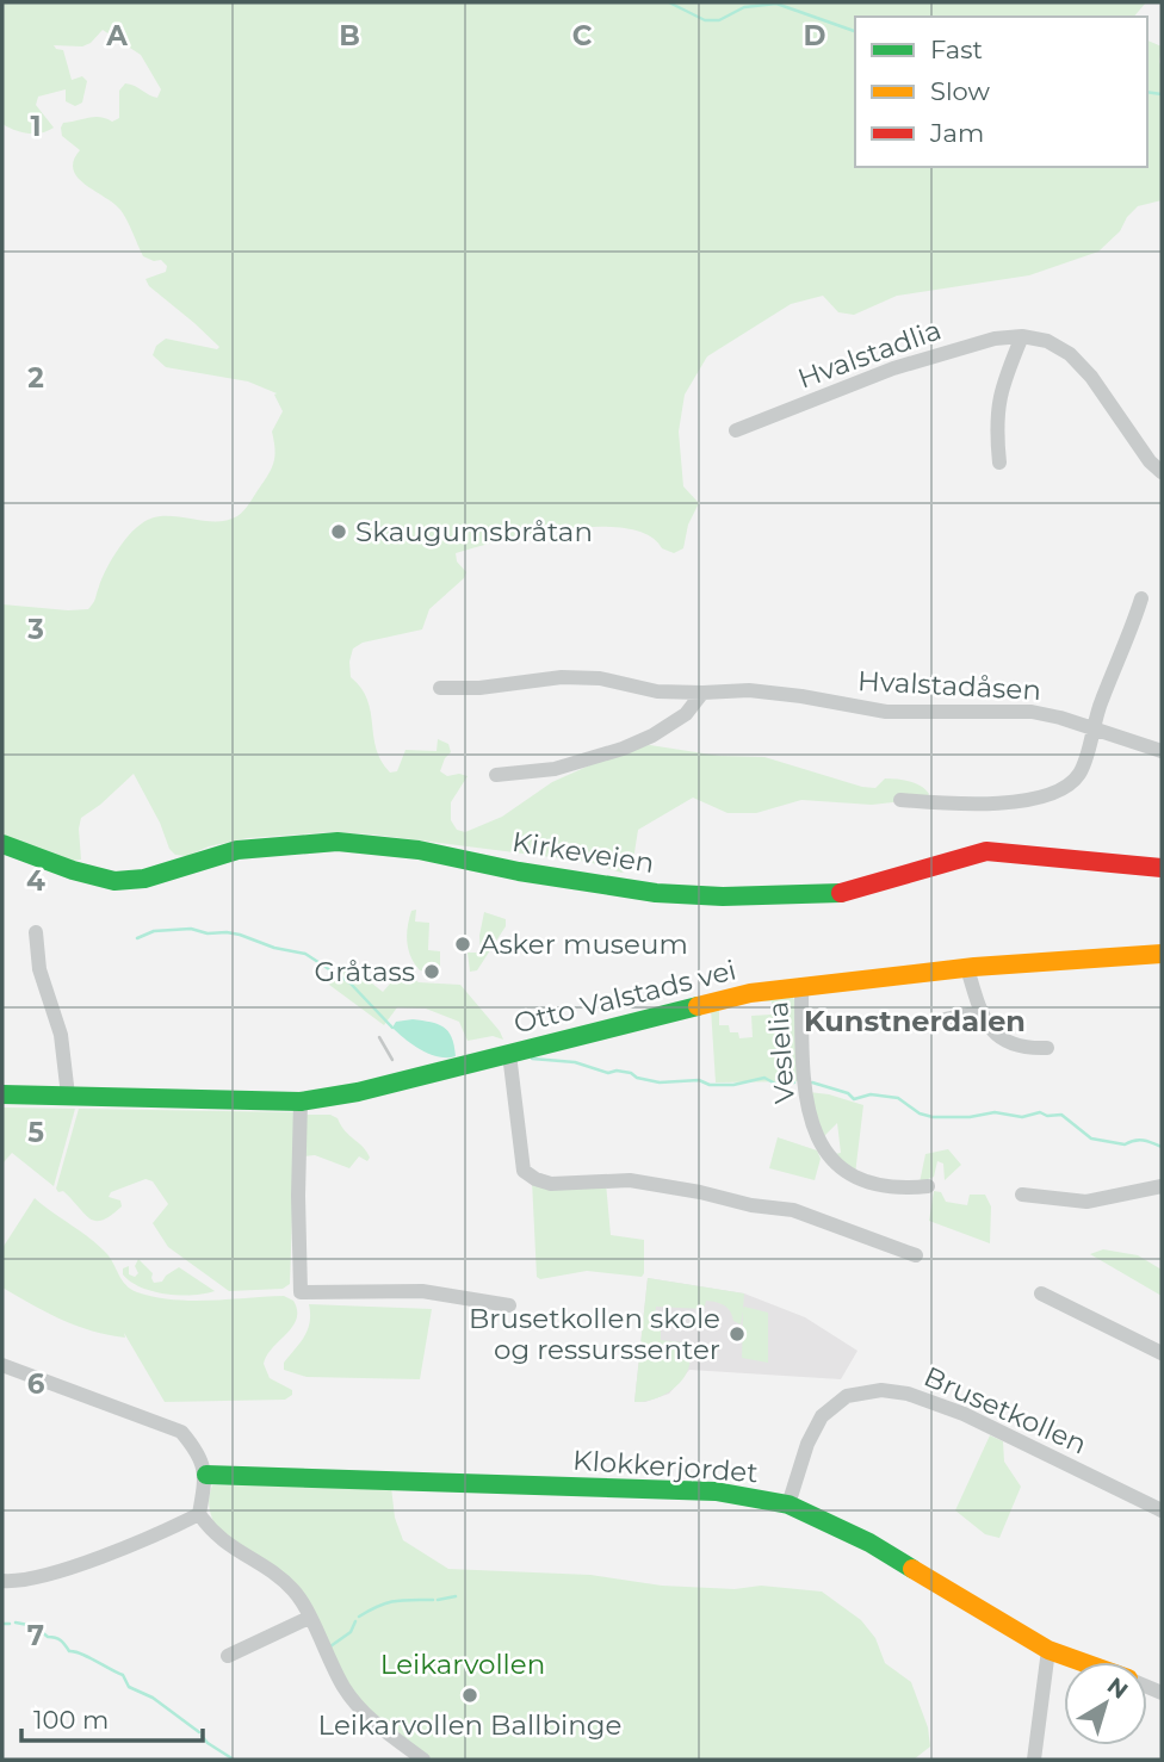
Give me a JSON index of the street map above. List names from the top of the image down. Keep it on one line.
{"streets":{"street":["Hvalstadlia","Hvalstadåsen","Kirkeveien","Otto Valstads vei","Veslelia","Brusetkollen","Klokkerjordet"]},"crossings":[["Otto Valstads vei","Veslelia"],["Brusetkollen","Klokkerjordet"]],"districts":["Kunstnerdalen"],"parks":["Leikarvollen"],"places":["Skaugumsbråtan","Asker museum","Gråtass","Brusetkollen skole og ressurssenter","Leikarvollen Ballbinge"],"legend":["Fast","Slow","Jam"],"scale_bar":"100 m","north":"top right","grid":{"columns":["A","B","C","D"],"rows":["1","2","3","4","5","6","7"]}}
